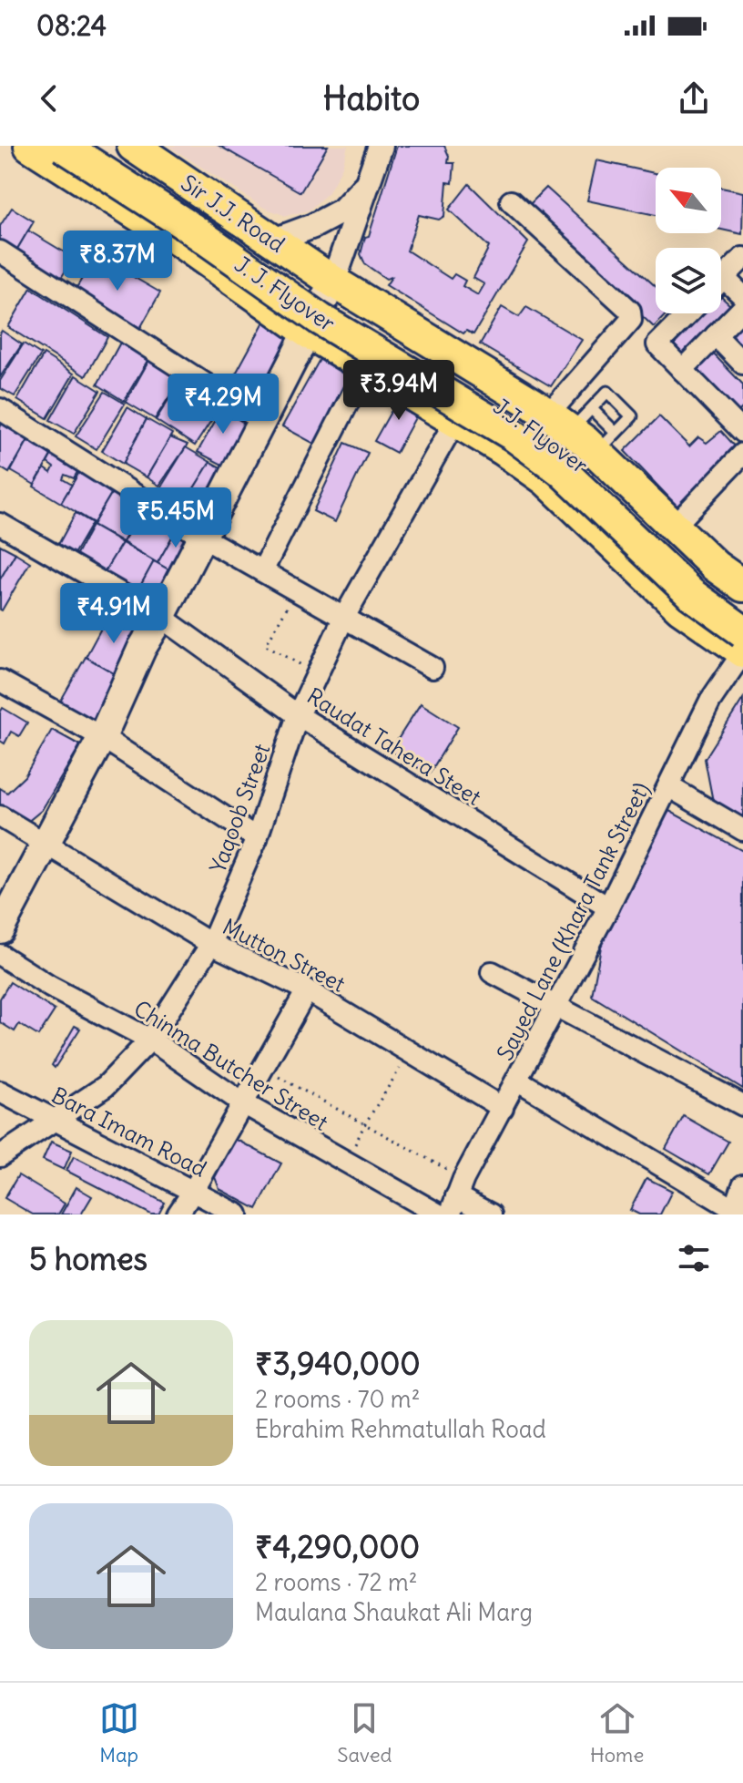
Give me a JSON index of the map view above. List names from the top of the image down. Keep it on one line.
{"streets":{"main road":["Sir J.J. Road","J. J. Flyover","J.J. Flyover"],"street":["Raudat Tahera Steet","Yaqoob Street","Sayed Lane (Khara Tank Street)","Mutton Street","Chinma Butcher Street","Bara Imam Road"]},"crossings":[["Raudat Tahera Steet","Yaqoob Street"],["Raudat Tahera Steet","Sayed Lane (Khara Tank Street)"],["Yaqoob Street","Mutton Street"],["Yaqoob Street","Chinma Butcher Street"],["Yaqoob Street","Bara Imam Road"],["Sayed Lane (Khara Tank Street)","Mutton Street"]],"north":"top left","page":{"status":"08:24","header":"Habito","price":["₹8.37M","₹3.94M","₹4.29M","₹5.45M","₹4.91M"],"heading":"5 homes","list":[{"name":"₹3,940,000","note":"2 rooms · 70 m² · Ebrahim Rehmatullah Road"},{"name":"₹4,290,000","note":"2 rooms · 72 m² · Maulana Shaukat Ali Marg"}],"tabs":["Map","Saved","Home"]}}
